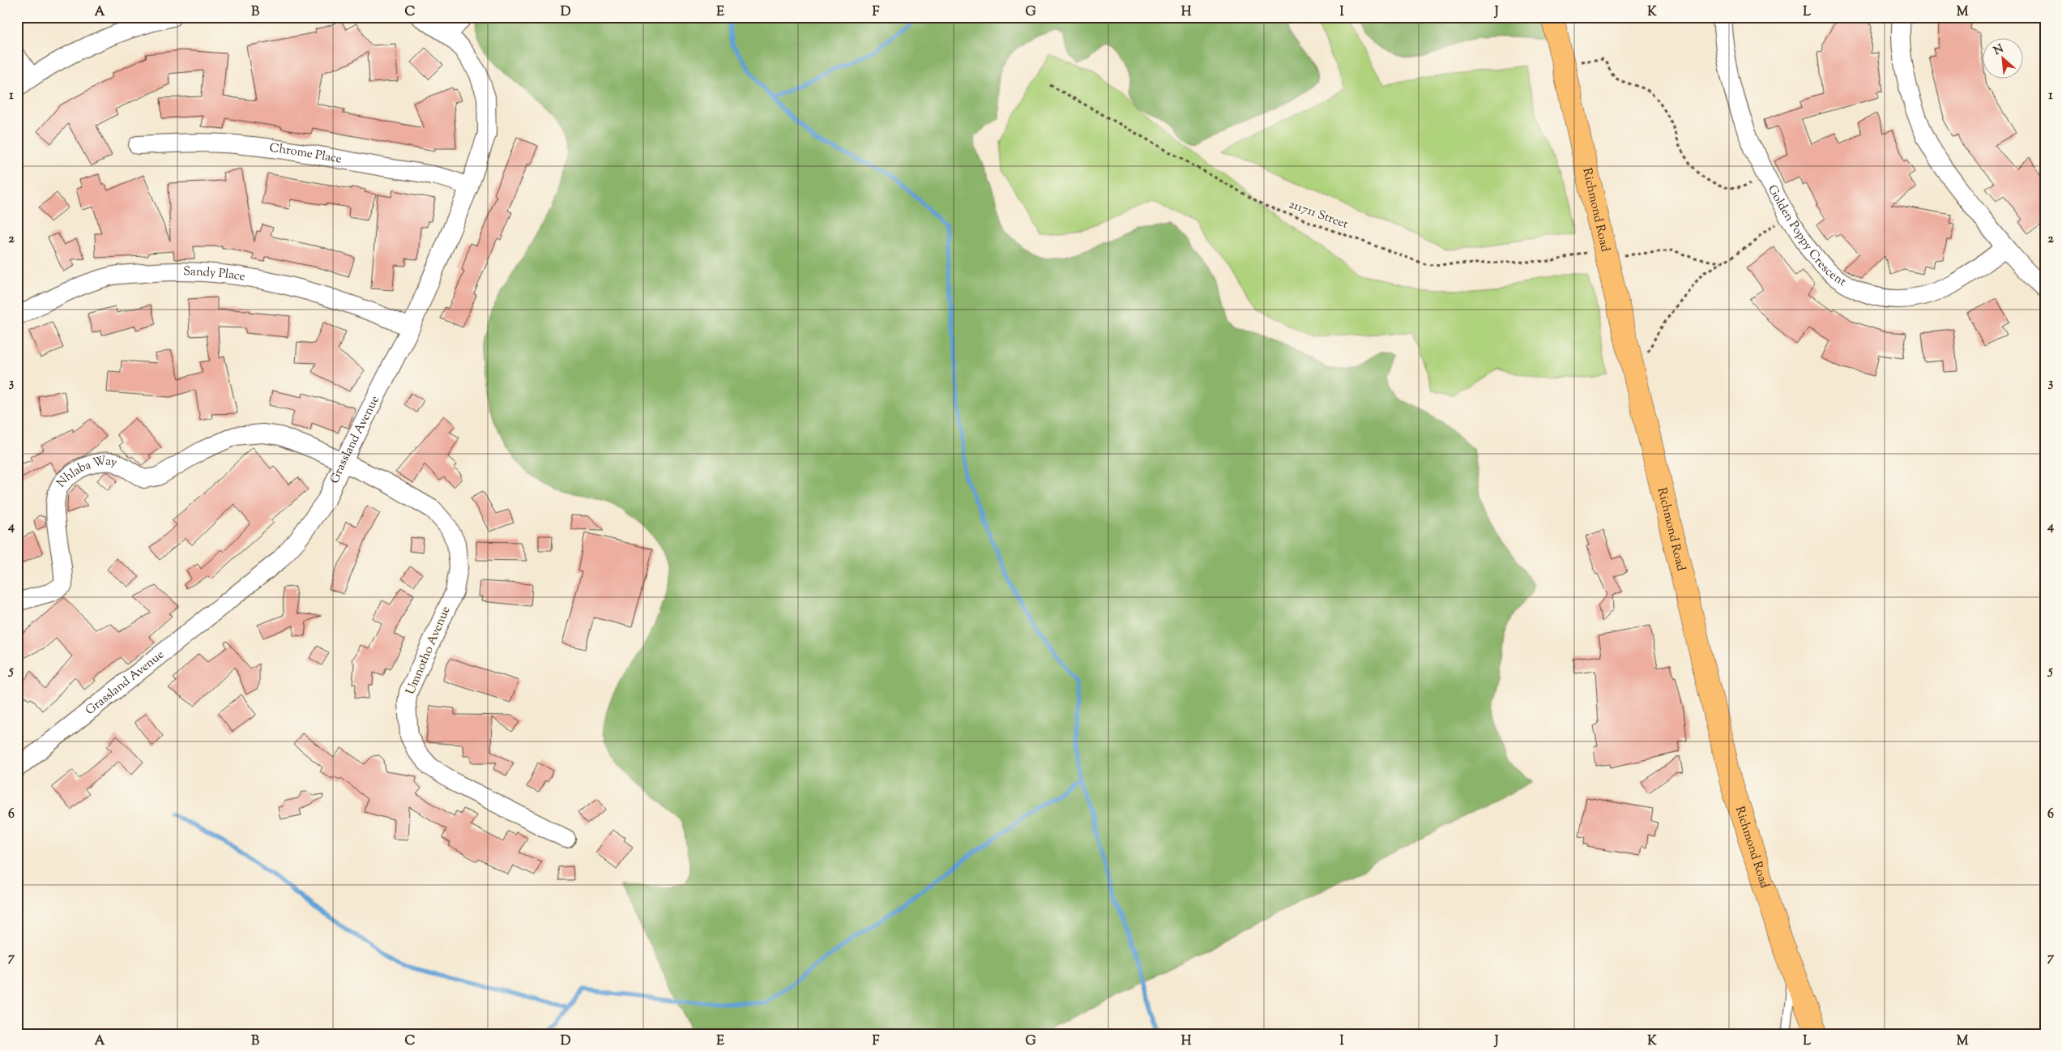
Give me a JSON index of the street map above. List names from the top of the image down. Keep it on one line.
{"streets":{"highway":["Richmond Road"],"street":["Chrome Place","Golden Poppy Crescent","Sandy Place","Grassland Avenue","Nhlaba Way","Umnotho Avenue"],"path":["211711 Street"]},"crossings":[["Chrome Place","Grassland Avenue"],["Richmond Road","211711 Street"],["Sandy Place","Grassland Avenue"],["Grassland Avenue","Nhlaba Way"],["Grassland Avenue","Umnotho Avenue"],["Nhlaba Way","Umnotho Avenue"]],"north":"top left","grid":{"columns":["A","B","C","D","E","F","G","H","I","J","K","L","M"],"rows":["1","2","3","4","5","6","7"]}}
